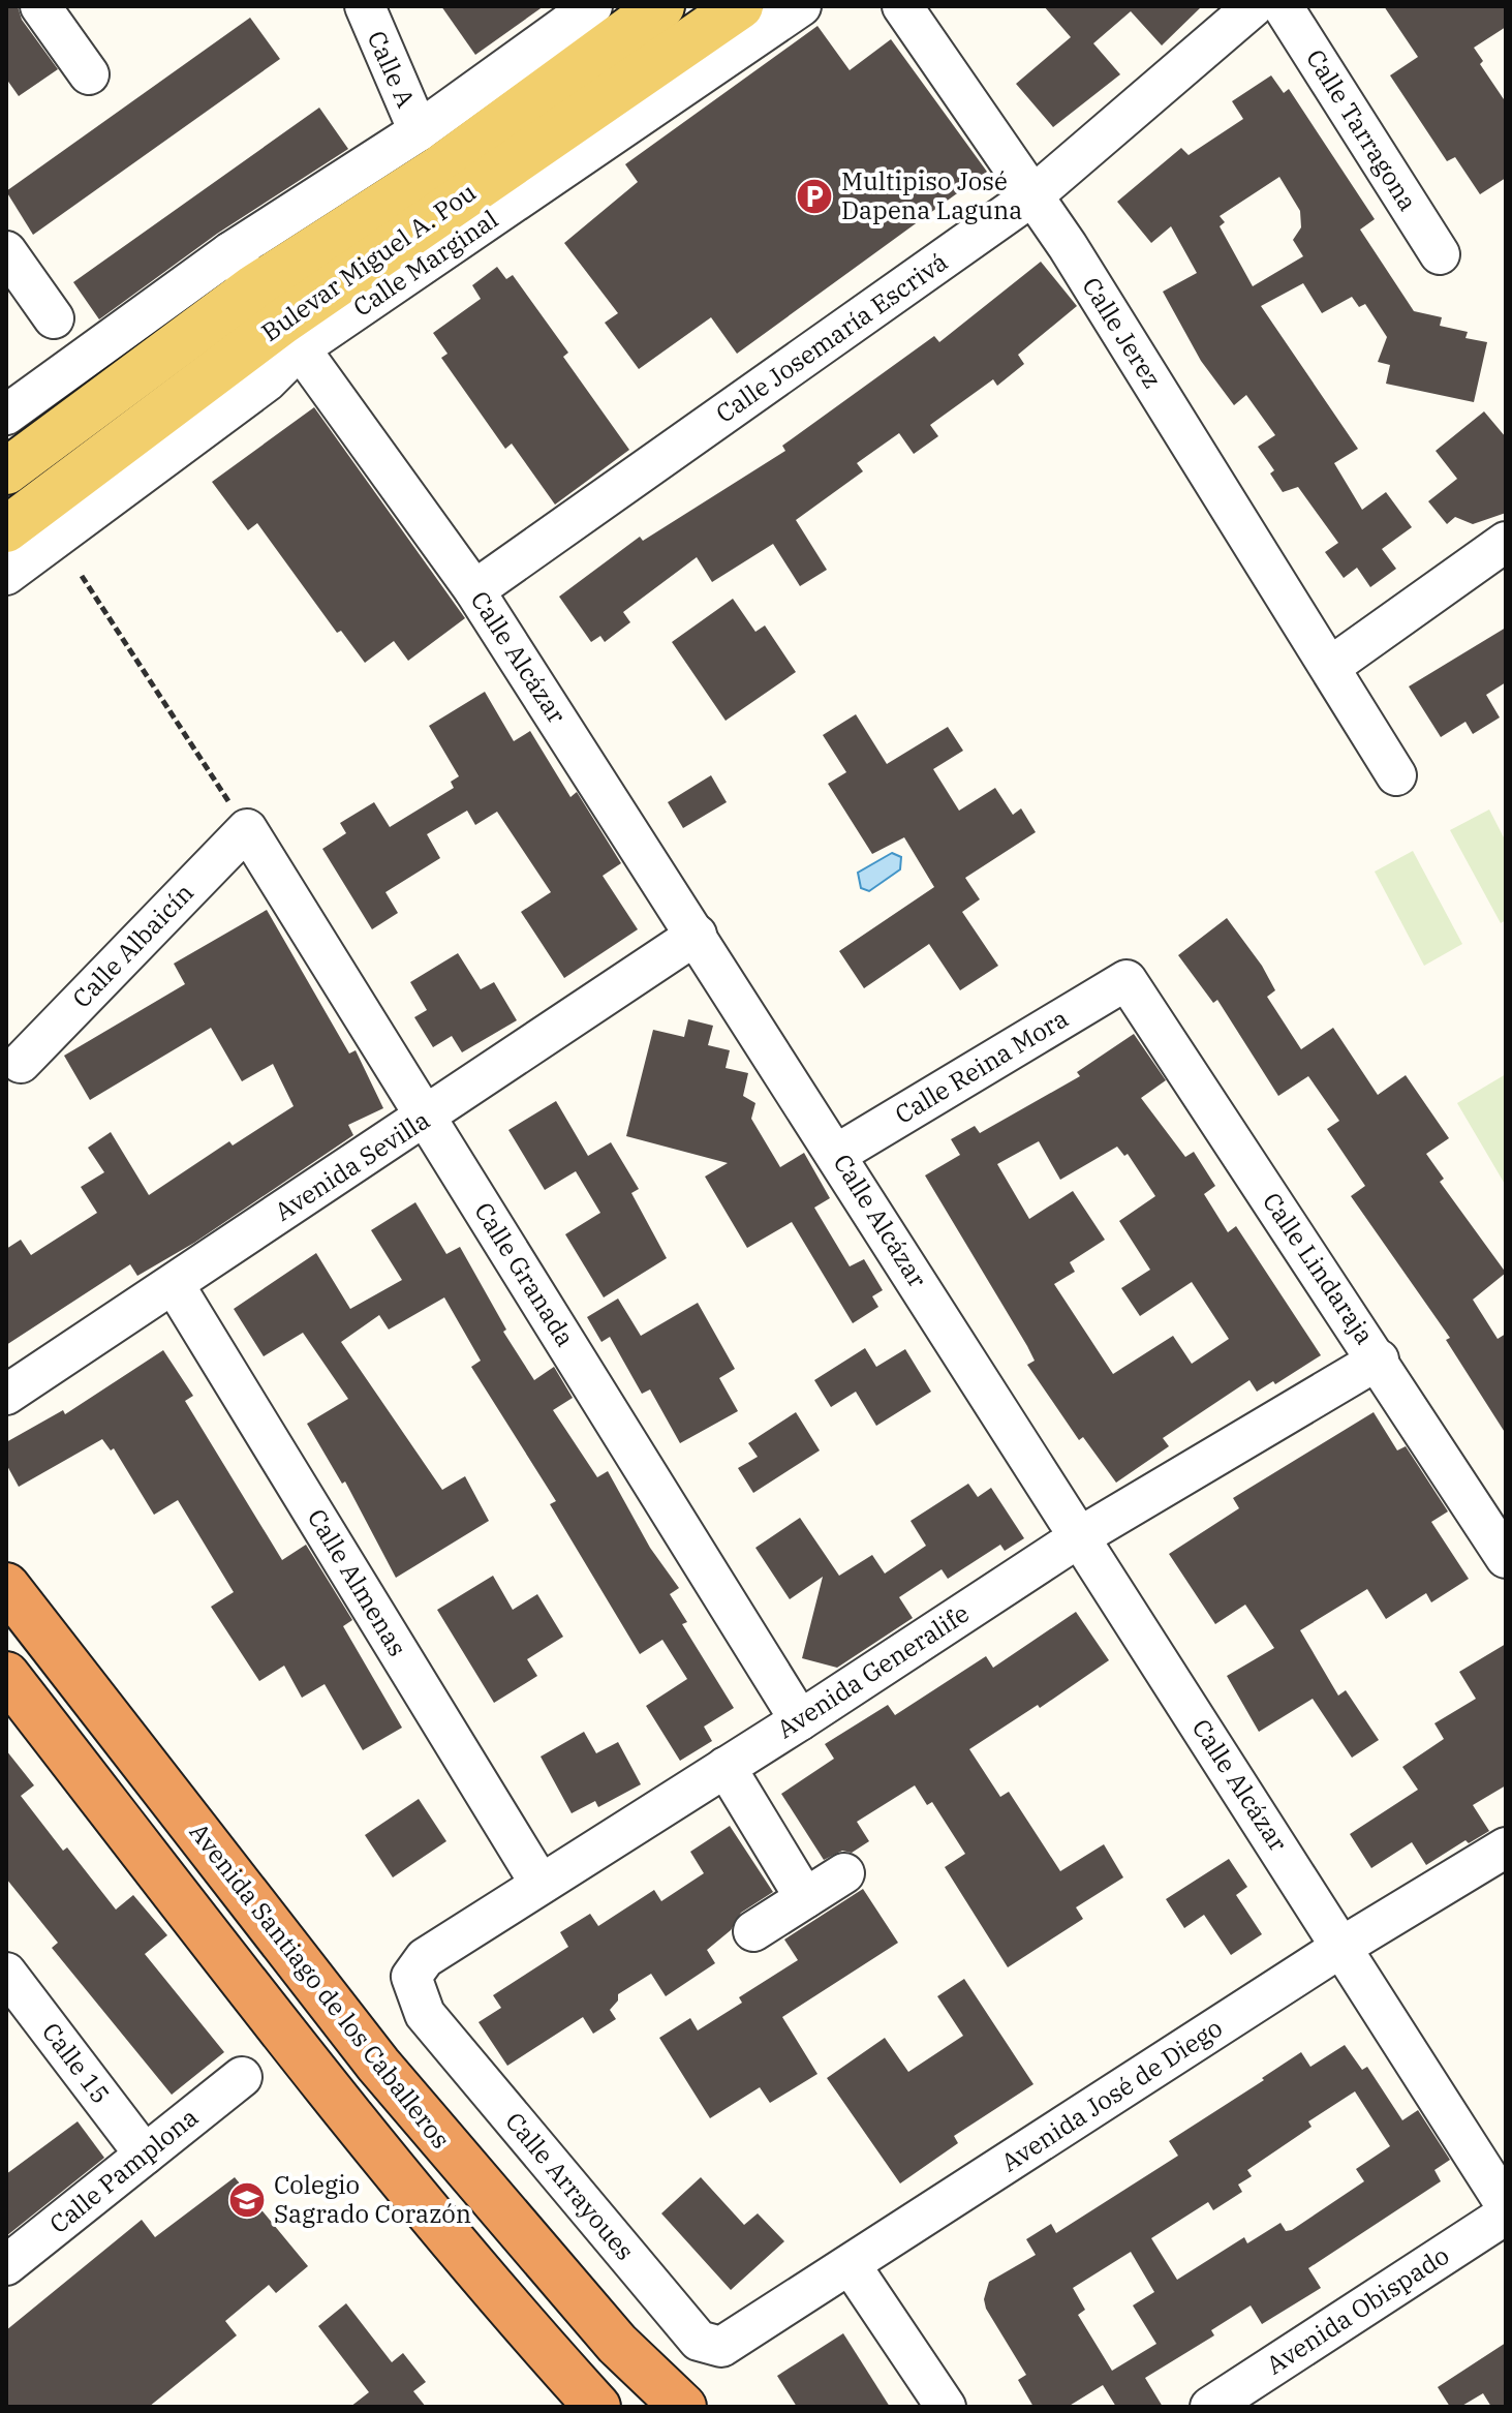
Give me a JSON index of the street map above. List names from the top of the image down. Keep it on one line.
{"streets":{"highway":["Avenida Santiago de los Caballeros"],"main road":["Bulevar Miguel A. Pou"],"street":["Calle A","Calle Tarragona","Calle Marginal","Calle Jerez","Calle Josemaría Escrivá","Calle Alcázar","Calle Albaicín","Calle Reina Mora","Avenida Sevilla","Calle Lindaraja","Calle Granada","Calle Almenas","Avenida Generalife","Calle 15","Avenida José de Diego","Calle Pamplona","Calle Arrayoues","Avenida Obispado"]},"crossings":[["Bulevar Miguel A. Pou","Calle Marginal"],["Bulevar Miguel A. Pou","Calle Alcázar"],["Calle Marginal","Calle Alcázar"],["Calle Jerez","Calle Josemaría Escrivá"],["Calle Josemaría Escrivá","Calle Alcázar"],["Calle Alcázar","Calle Reina Mora"],["Calle Alcázar","Avenida Sevilla"],["Calle Alcázar","Avenida Generalife"],["Calle Alcázar","Avenida José de Diego"],["Calle Albaicín","Calle Granada"],["Calle Reina Mora","Calle Lindaraja"],["Avenida Sevilla","Calle Granada"],["Avenida Sevilla","Calle Almenas"],["Calle Lindaraja","Avenida Generalife"],["Calle Granada","Avenida Generalife"],["Calle Almenas","Avenida Generalife"],["Avenida Generalife","Calle Arrayoues"],["Calle 15","Calle Pamplona"],["Avenida José de Diego","Calle Arrayoues"]],"places":{"parking":["Multipiso José Dapena Laguna"],"school or university":["Colegio Sagrado Corazón"]}}
